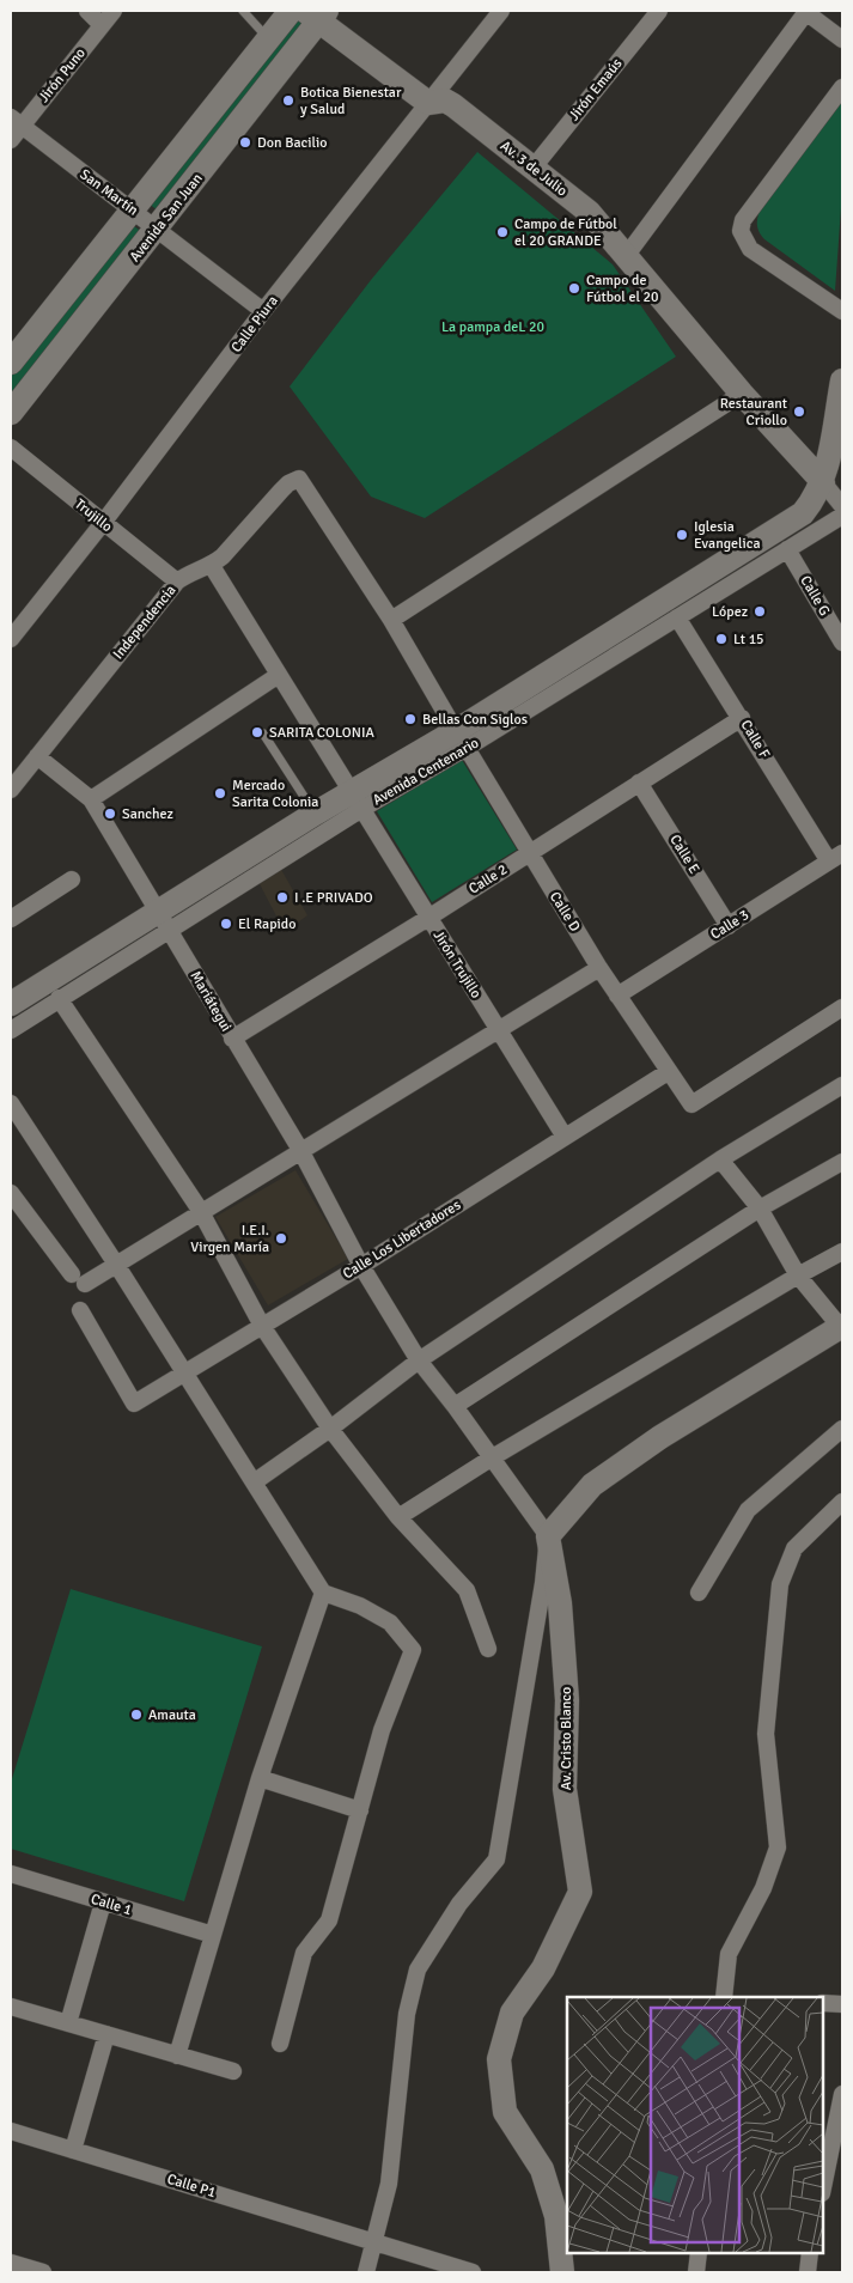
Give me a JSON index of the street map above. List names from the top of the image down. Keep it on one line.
{"streets":{"street":["Jirón Puno","Jirón Emaús","Av. 3 de Julio","San Martín","Avenida San Juan","Calle Piura","Trujillo","Calle G","Independencia","Calle F","Avenida Centenario","Calle E","Calle 2","Calle D","Calle 3","Jirón Trujillo","Mariátegui","Calle Los Libertadores","Av. Cristo Blanco","Calle 1","Calle P1"]},"crossings":[["Jirón Puno","San Martín"],["Jirón Emaús","Av. 3 de Julio"],["Av. 3 de Julio","Avenida San Juan"],["Av. 3 de Julio","Calle Piura"],["Av. 3 de Julio","Avenida Centenario"],["San Martín","Avenida San Juan"],["San Martín","Calle Piura"],["Calle Piura","Trujillo"],["Trujillo","Independencia"],["Calle G","Avenida Centenario"],["Independencia","Calle D"],["Independencia","Jirón Trujillo"],["Independencia","Mariátegui"],["Calle F","Avenida Centenario"],["Calle F","Calle 2"],["Calle F","Calle 3"],["Avenida Centenario","Calle D"],["Avenida Centenario","Jirón Trujillo"],["Avenida Centenario","Mariátegui"],["Calle E","Calle 2"],["Calle E","Calle 3"],["Calle 2","Calle D"],["Calle 2","Jirón Trujillo"],["Calle 2","Mariátegui"],["Calle D","Calle 3"],["Calle D","Calle Los Libertadores"],["Jirón Trujillo","Calle Los Libertadores"],["Mariátegui","Calle Los Libertadores"],["Mariátegui","Av. Cristo Blanco"]],"parks":["La pampa deL 20"],"places":["Botica Bienestar y Salud","Don Bacilio","Campo de Fútbol el 20 GRANDE","Campo de Fútbol el 20","Restaurant Criollo","Iglesia Evangelica","López","Lt 15","Bellas Con Siglos","SARITA COLONIA","Mercado Sarita Colonia","Sanchez","I .E PRIVADO","El Rapido","I.E.I. Virgen María","Amauta"]}
